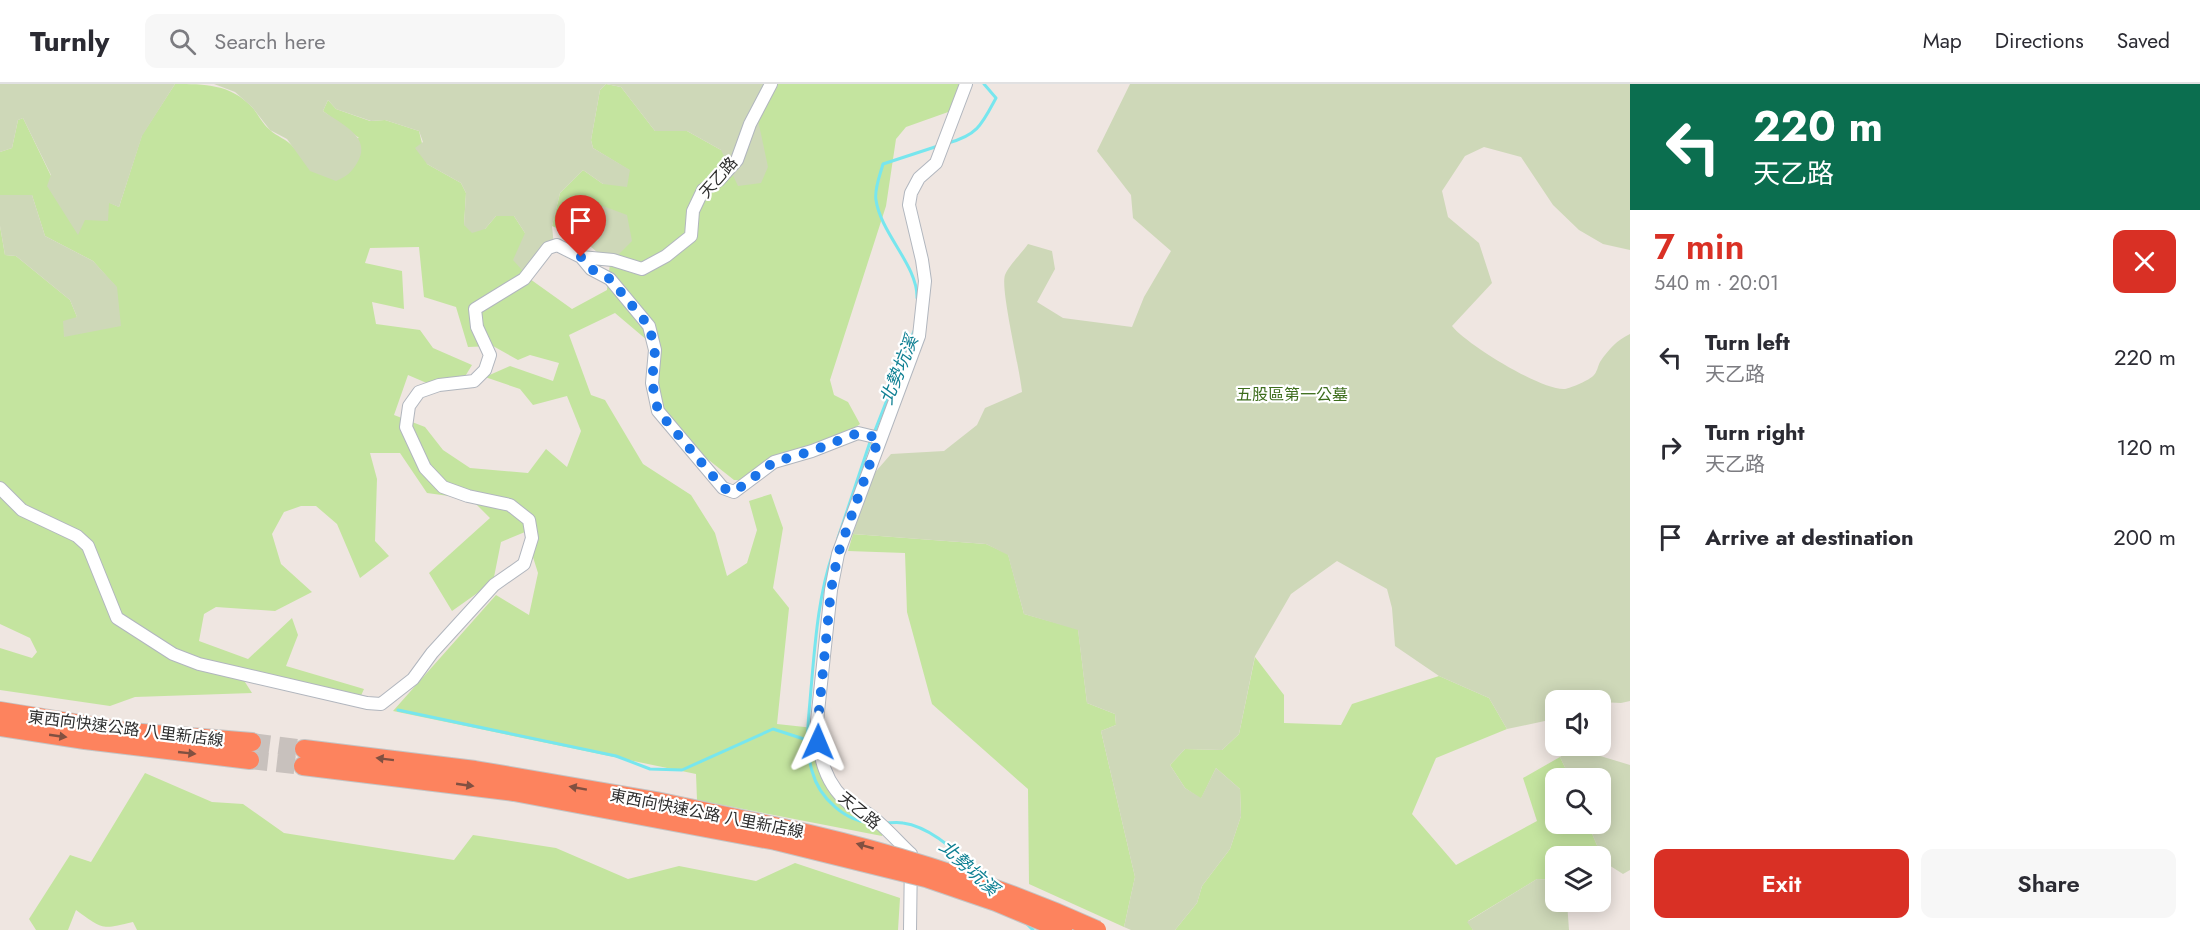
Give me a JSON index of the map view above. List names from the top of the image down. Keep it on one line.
{"streets":{"highway":["東西向快速公路 八里新店線"],"street":["天乙路"]},"water":["北勢坑溪"],"parks":["五股區第一公墓"],"page":{"header":"Turnly","search":"Search here","nav":["Map","Directions","Saved"],"turn":["220 m","天乙路"],"heading":["7 min","540 m · 20:01"],"list":[{"name":"Turn left","note":"天乙路","value":"220 m"},{"name":"Turn right","note":"天乙路","value":"120 m"},{"name":"Arrive at destination","value":"200 m"}],"buttons":["Exit","Share"]}}
